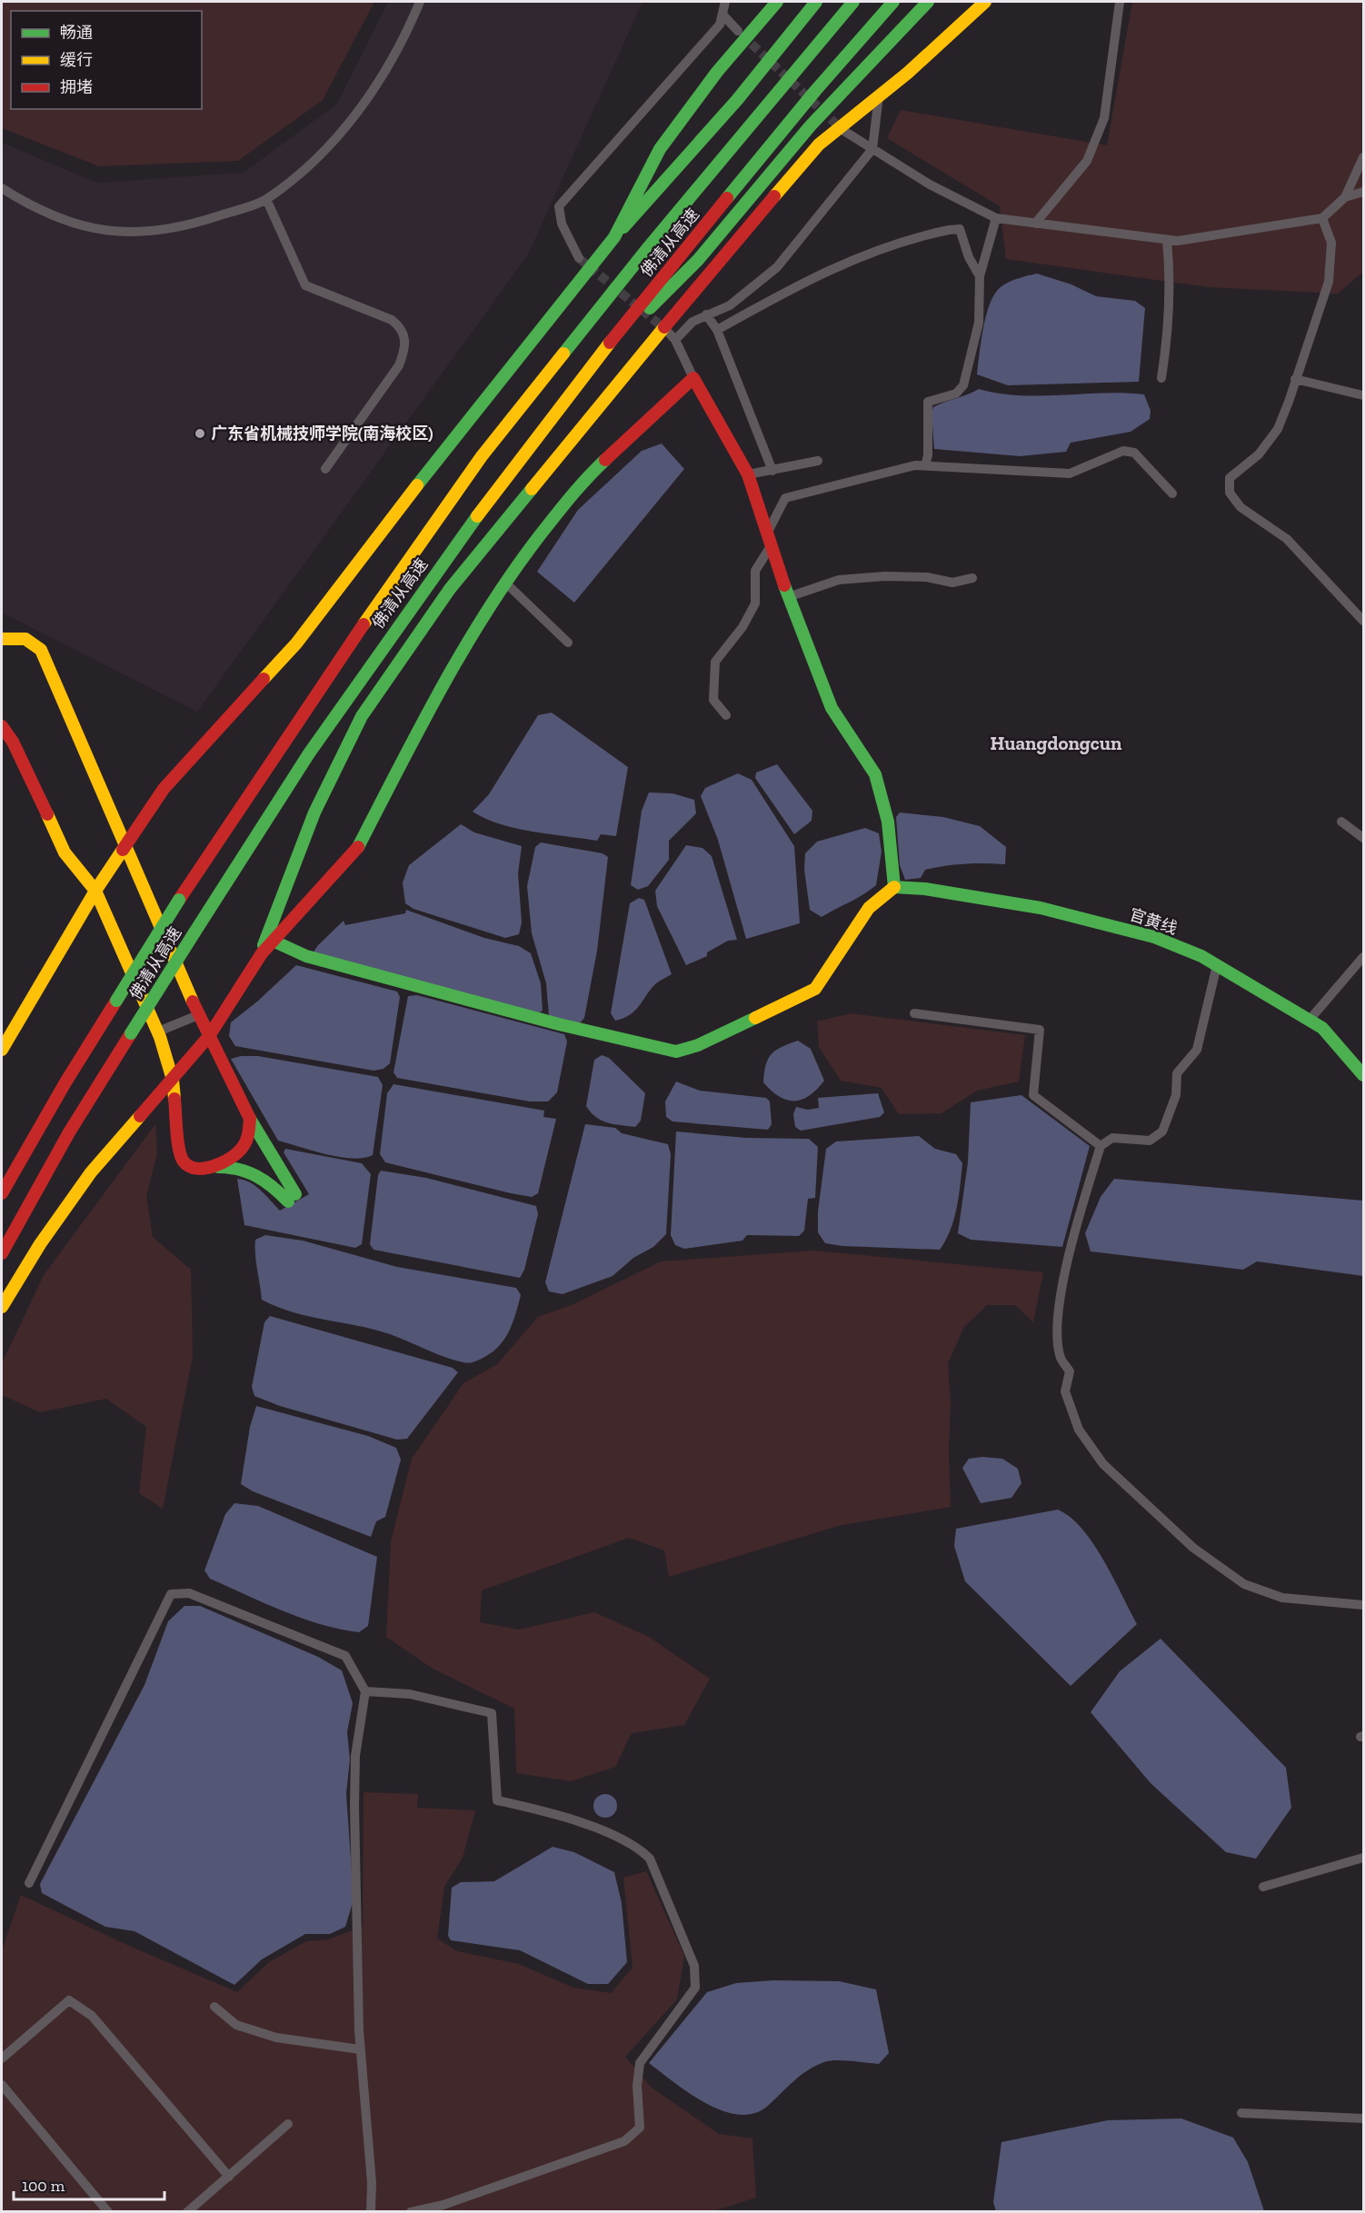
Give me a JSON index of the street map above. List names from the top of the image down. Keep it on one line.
{"streets":{"main road":["佛清从高速","官黄线"]},"districts":["Huangdongcun"],"places":["广东省机械技师学院(南海校区)"],"legend":["畅通","缓行","拥堵"],"scale_bar":"100 m"}
